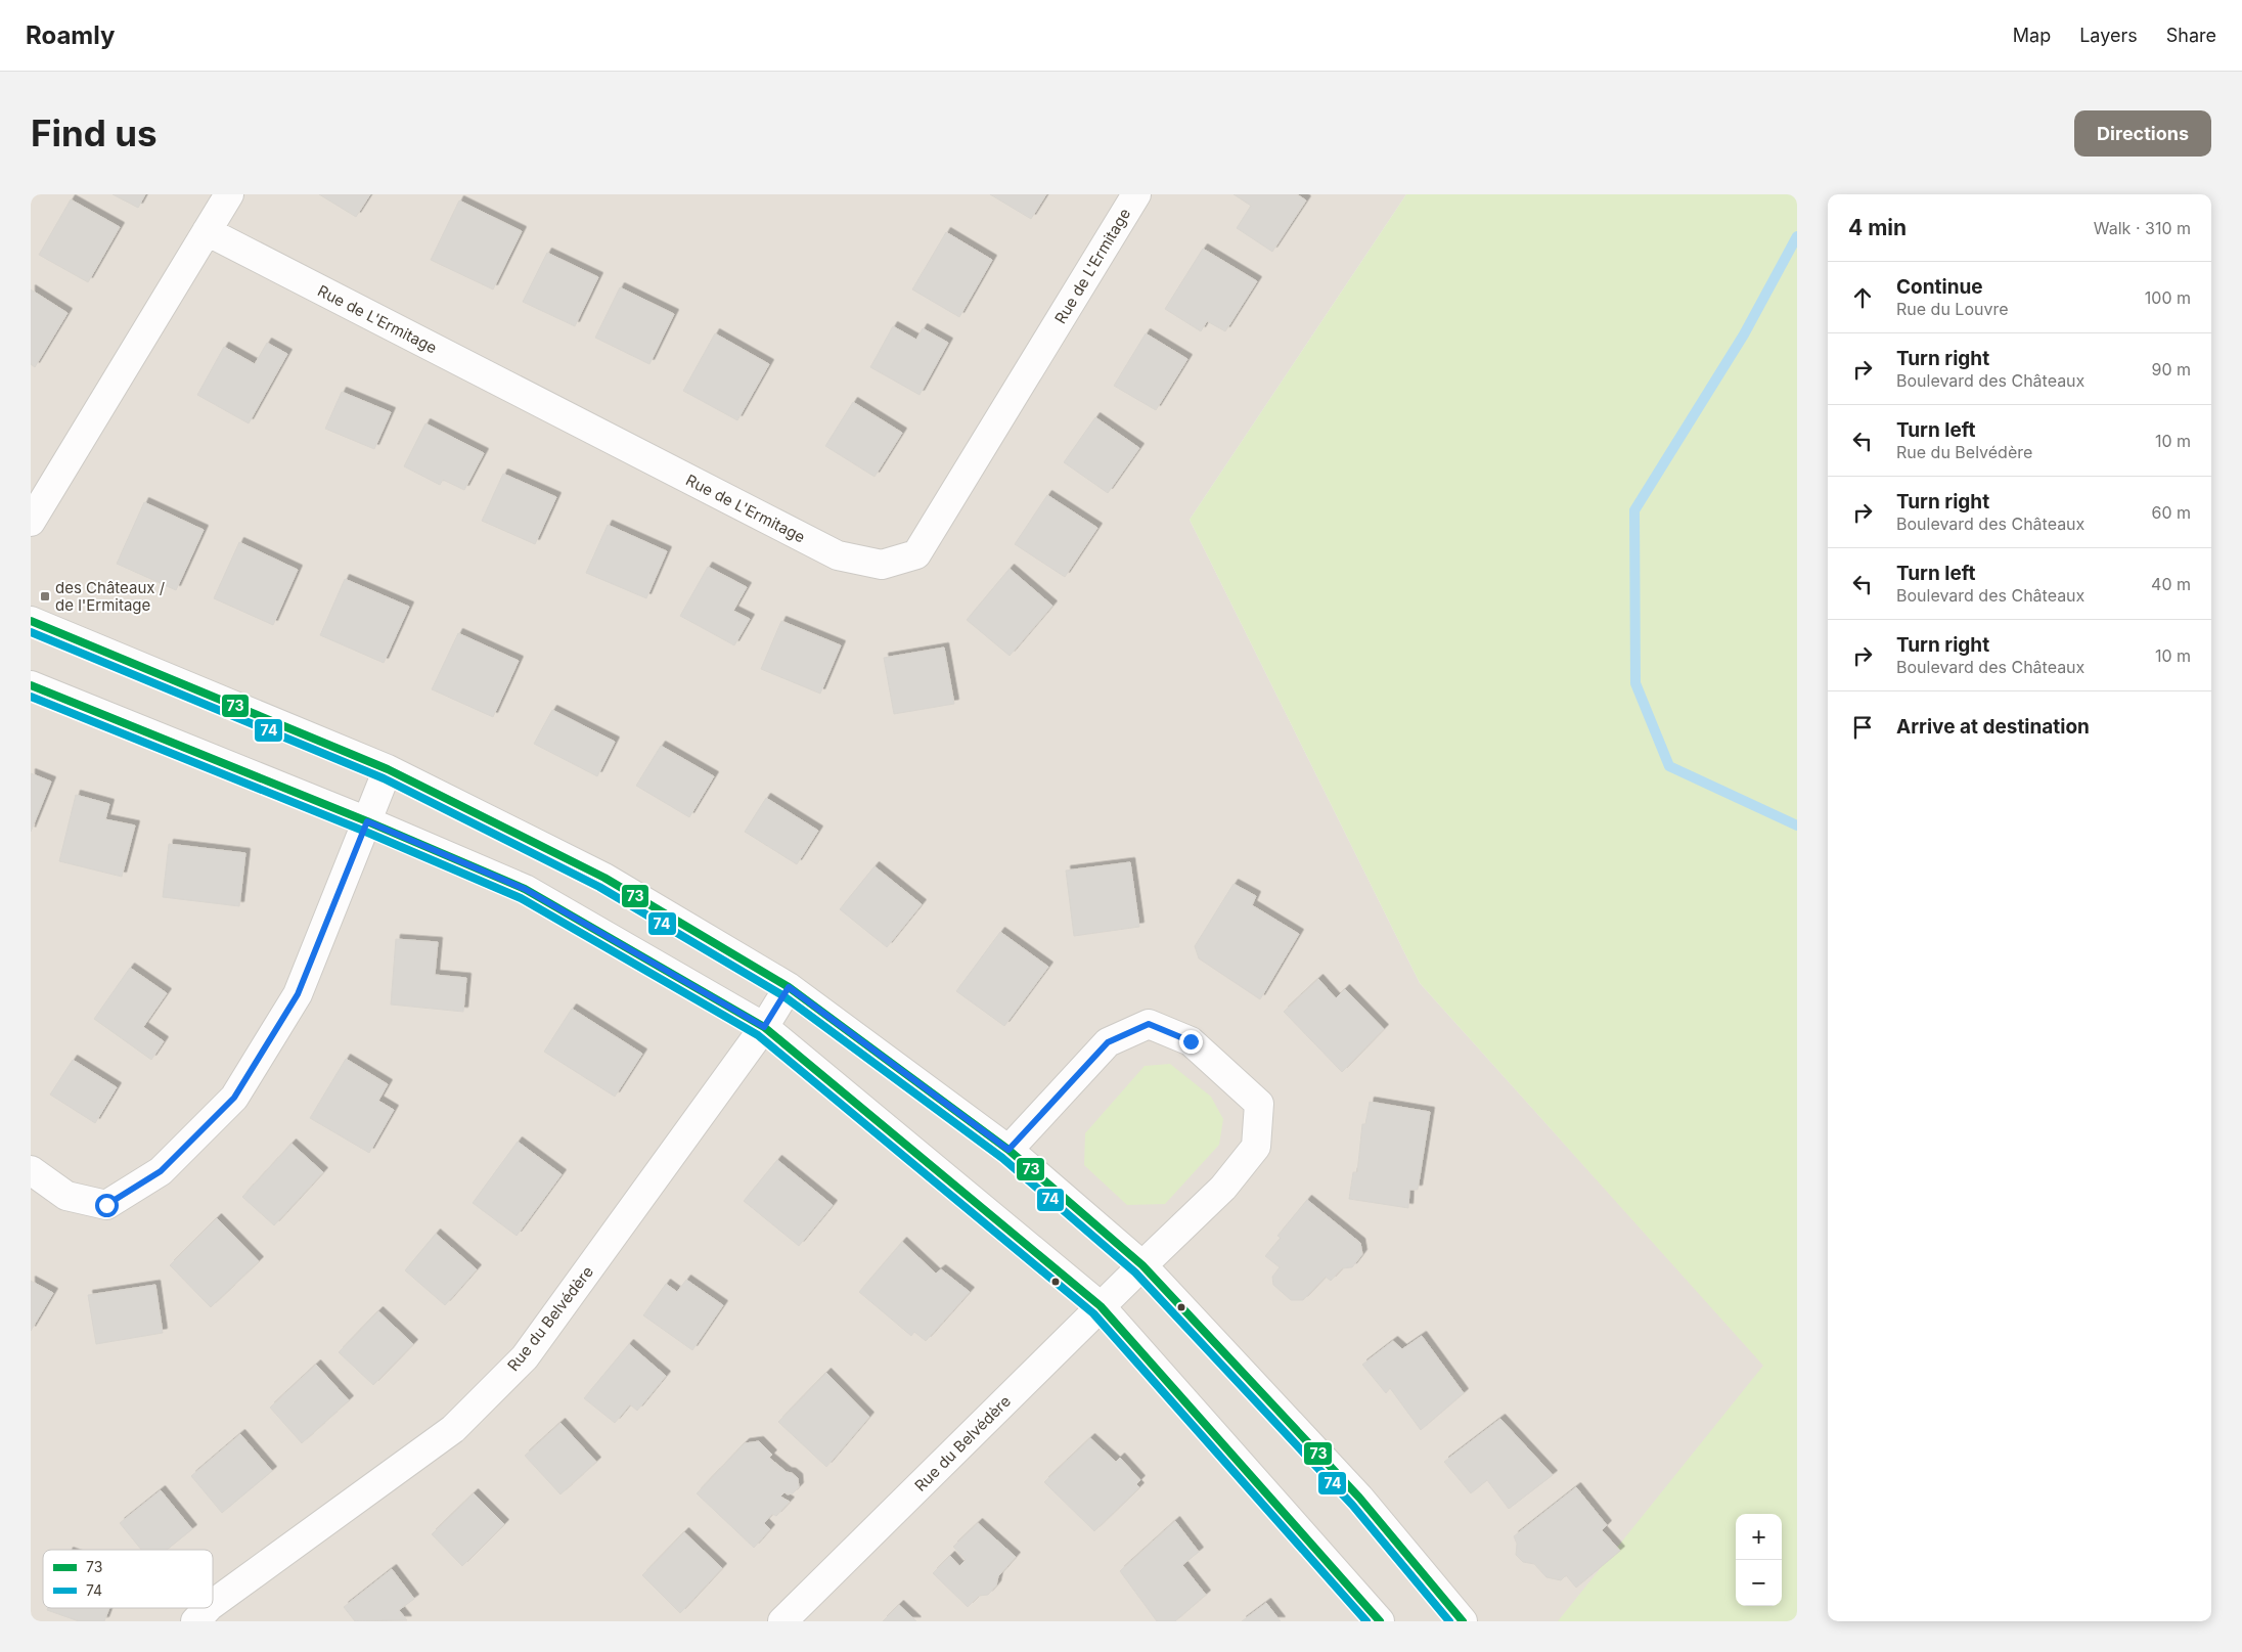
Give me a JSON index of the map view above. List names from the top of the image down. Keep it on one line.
{"streets":{"street":["Rue de L'Ermitage","Rue du Belvédère"]},"places":{"transit":["des Châteaux / de l'Ermitage"]},"lines":["transit line 73","transit line 74"],"legend":["73","74"],"page":{"header":"Roamly","nav":["Map","Layers","Share"],"buttons":"Directions","title":"Find us","heading":["4 min","Walk · 310 m"],"list":[["Continue","Rue du Louvre","100 m"],["Turn right","Boulevard des Châteaux","90 m"],["Turn left","Rue du Belvédère","10 m"],["Turn right","Boulevard des Châteaux","60 m"],["Turn left","Boulevard des Châteaux","40 m"],["Turn right","Boulevard des Châteaux","10 m"],"Arrive at destination"],"map_buttons":["+","−"]}}
